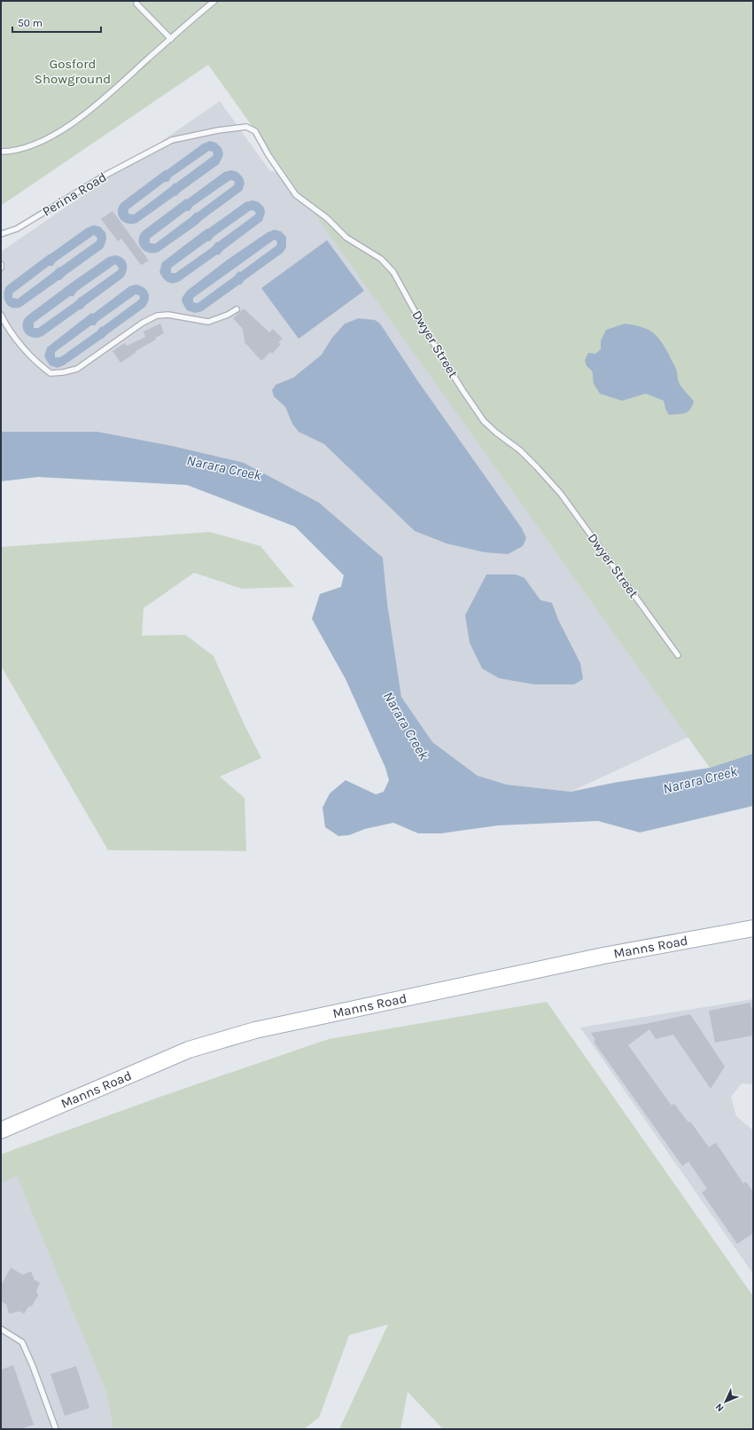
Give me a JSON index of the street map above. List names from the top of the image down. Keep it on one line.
{"streets":{"main road":["Manns Road"],"lane":["Perina Road","Dwyer Street"]},"crossings":[["Perina Road","Dwyer Street"]],"water":["Narara Creek"],"parks":["Gosford Showground"],"scale_bar":"50 m","north":"bottom left"}
